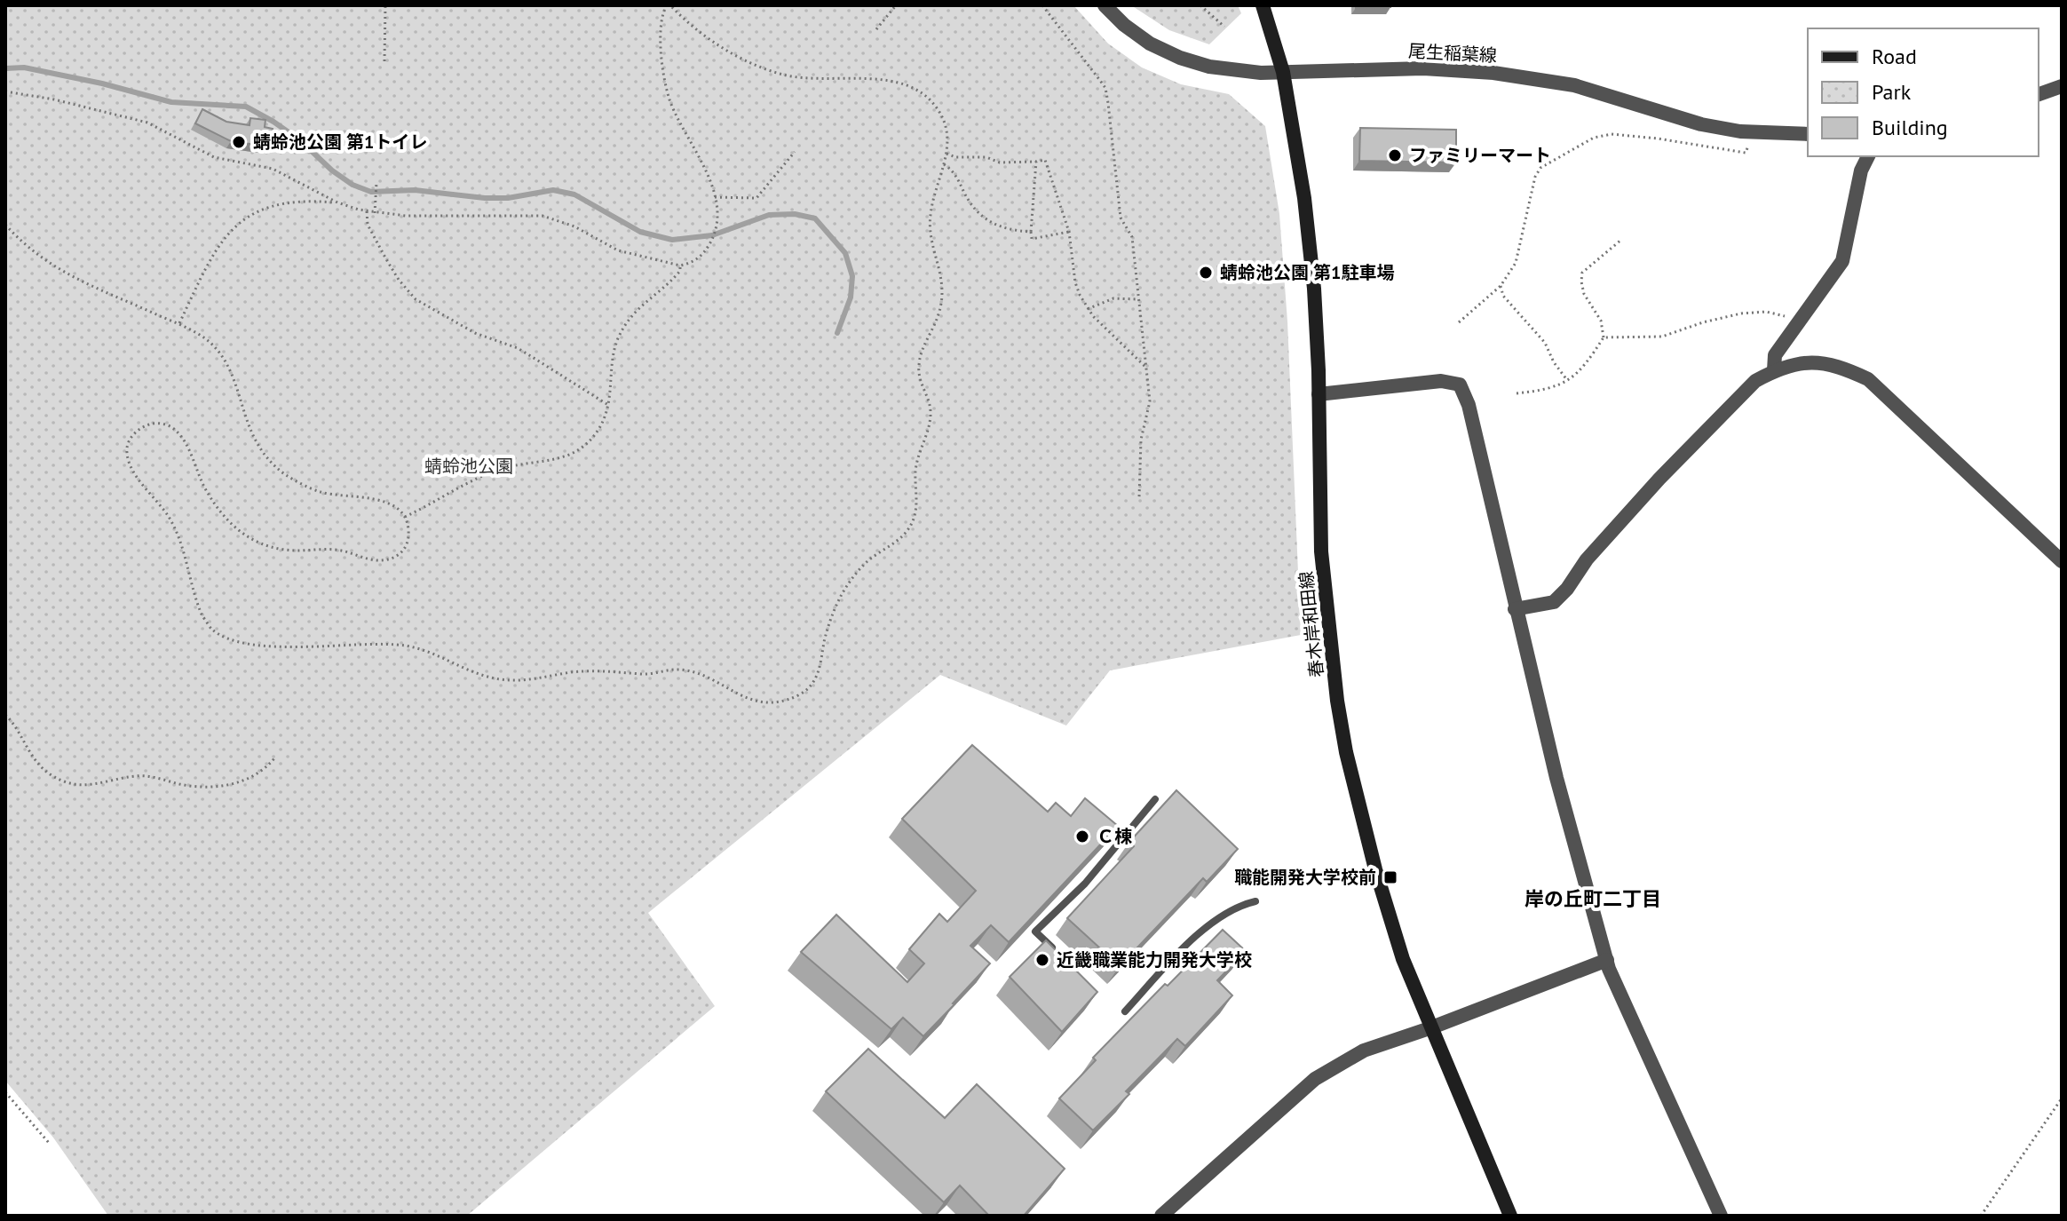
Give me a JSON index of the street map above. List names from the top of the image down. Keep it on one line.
{"streets":{"main road":["春木岸和田線"],"street":["尾生稲葉線"]},"crossings":[["尾生稲葉線","春木岸和田線"]],"districts":["岸の丘町二丁目"],"parks":["蜻蛉池公園"],"places":{"other":["蜻蛉池公園 第1トイレ","ファミリーマート","蜻蛉池公園 第1駐車場","Ｃ棟","近畿職業能力開発大学校"],"transit":["職能開発大学校前"]},"legend":["Road","Park","Building"]}
